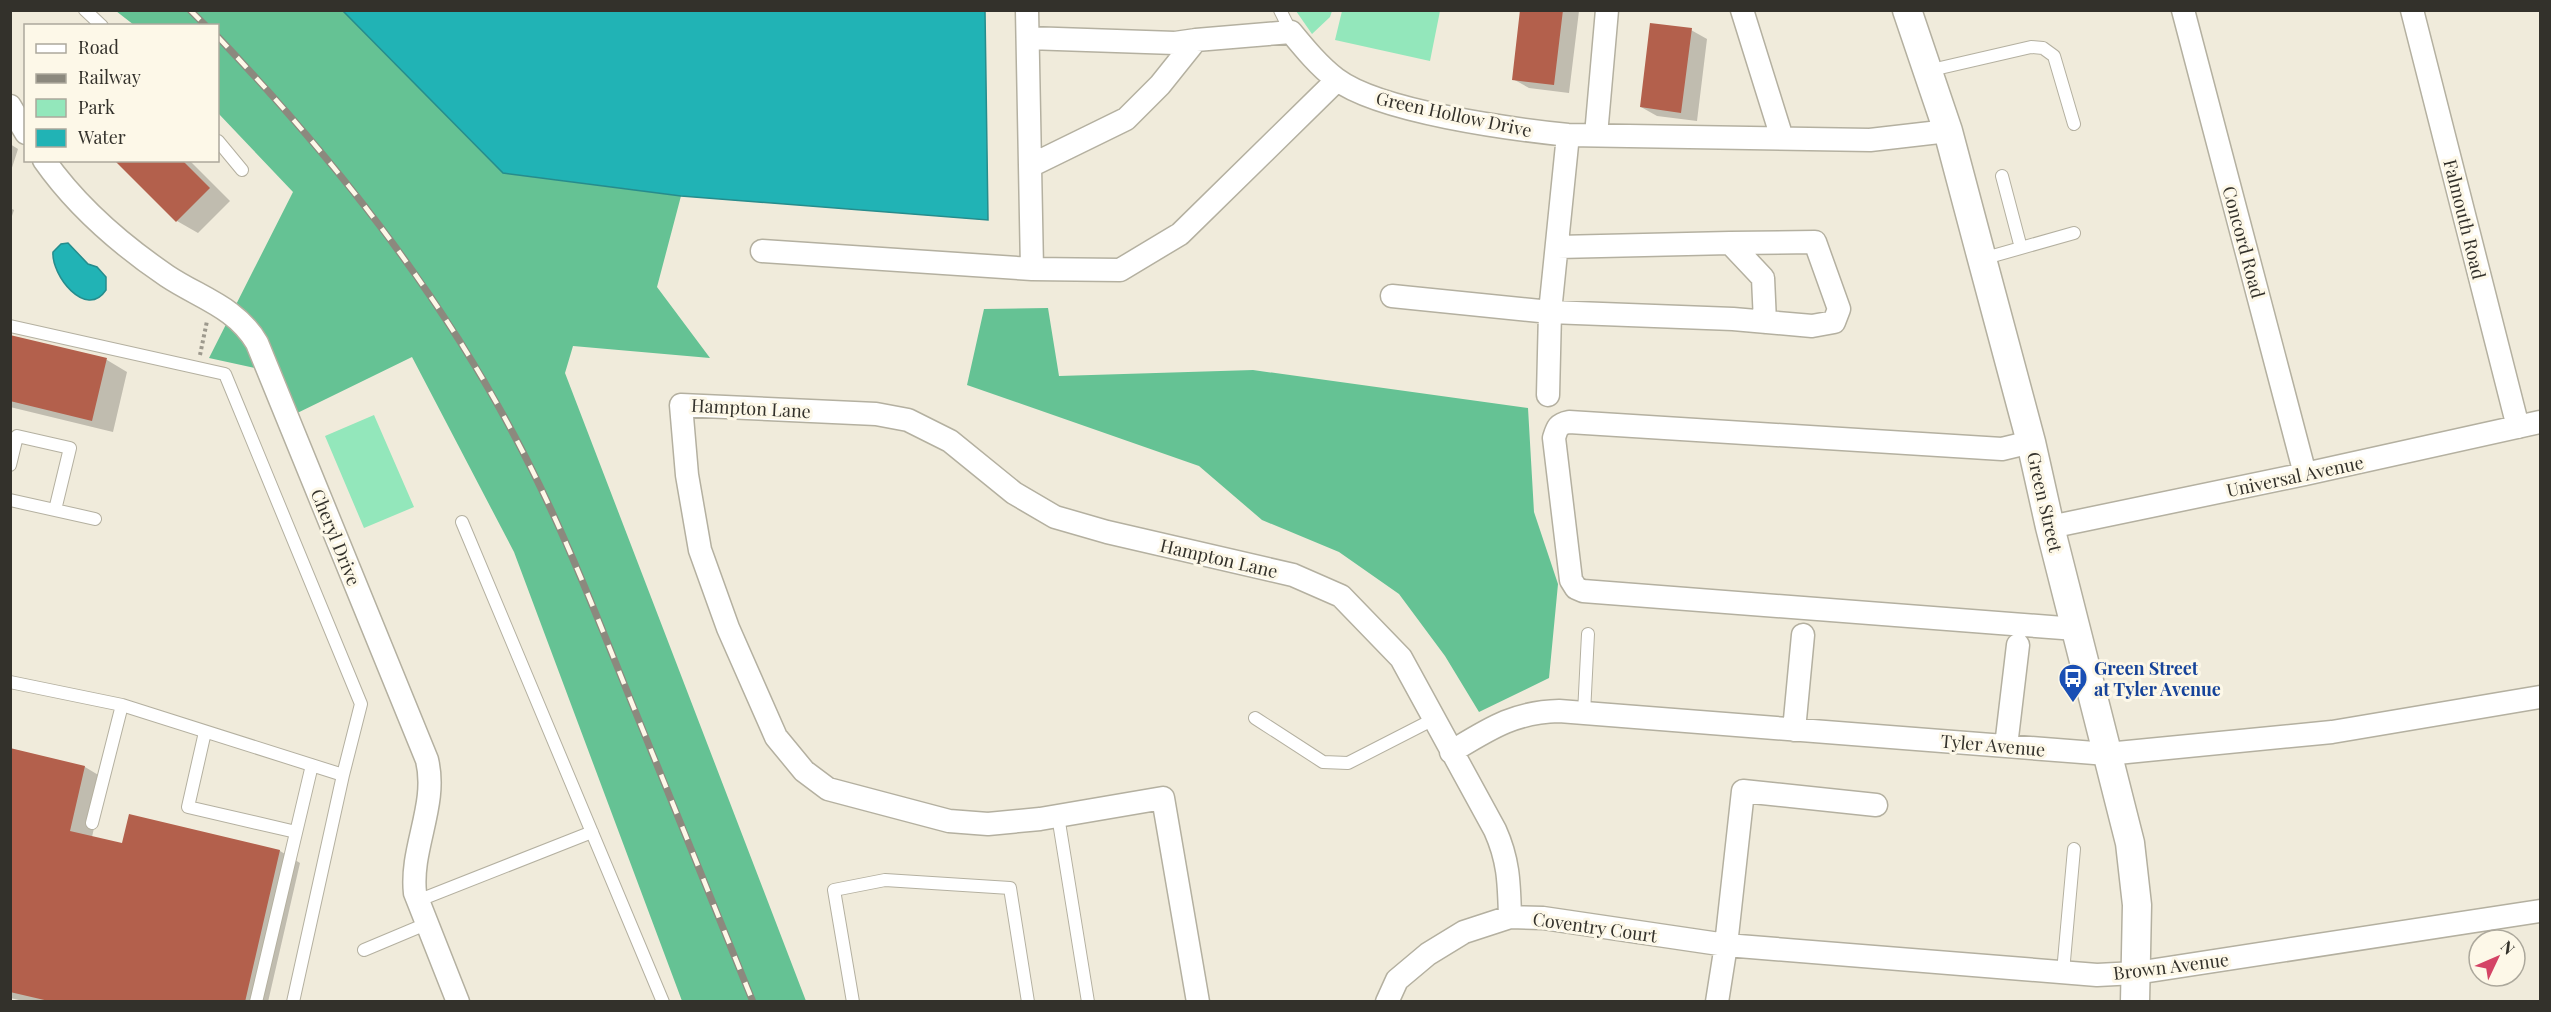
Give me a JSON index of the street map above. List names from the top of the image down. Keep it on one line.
{"streets":{"street":["Green Hollow Drive","Falmouth Road","Concord Road","Hampton Lane","Universal Avenue","Green Street","Cheryl Drive","Tyler Avenue","Coventry Court","Brown Avenue"]},"crossings":[["Green Hollow Drive","Green Street"],["Falmouth Road","Universal Avenue"],["Concord Road","Universal Avenue"],["Hampton Lane","Tyler Avenue"],["Hampton Lane","Coventry Court"],["Universal Avenue","Green Street"],["Green Street","Tyler Avenue"],["Green Street","Brown Avenue"],["Coventry Court","Brown Avenue"]],"places":{"bus stop":["Green Street at Tyler Avenue"]},"legend":["Road","Railway","Park","Water"],"north":"top right"}
